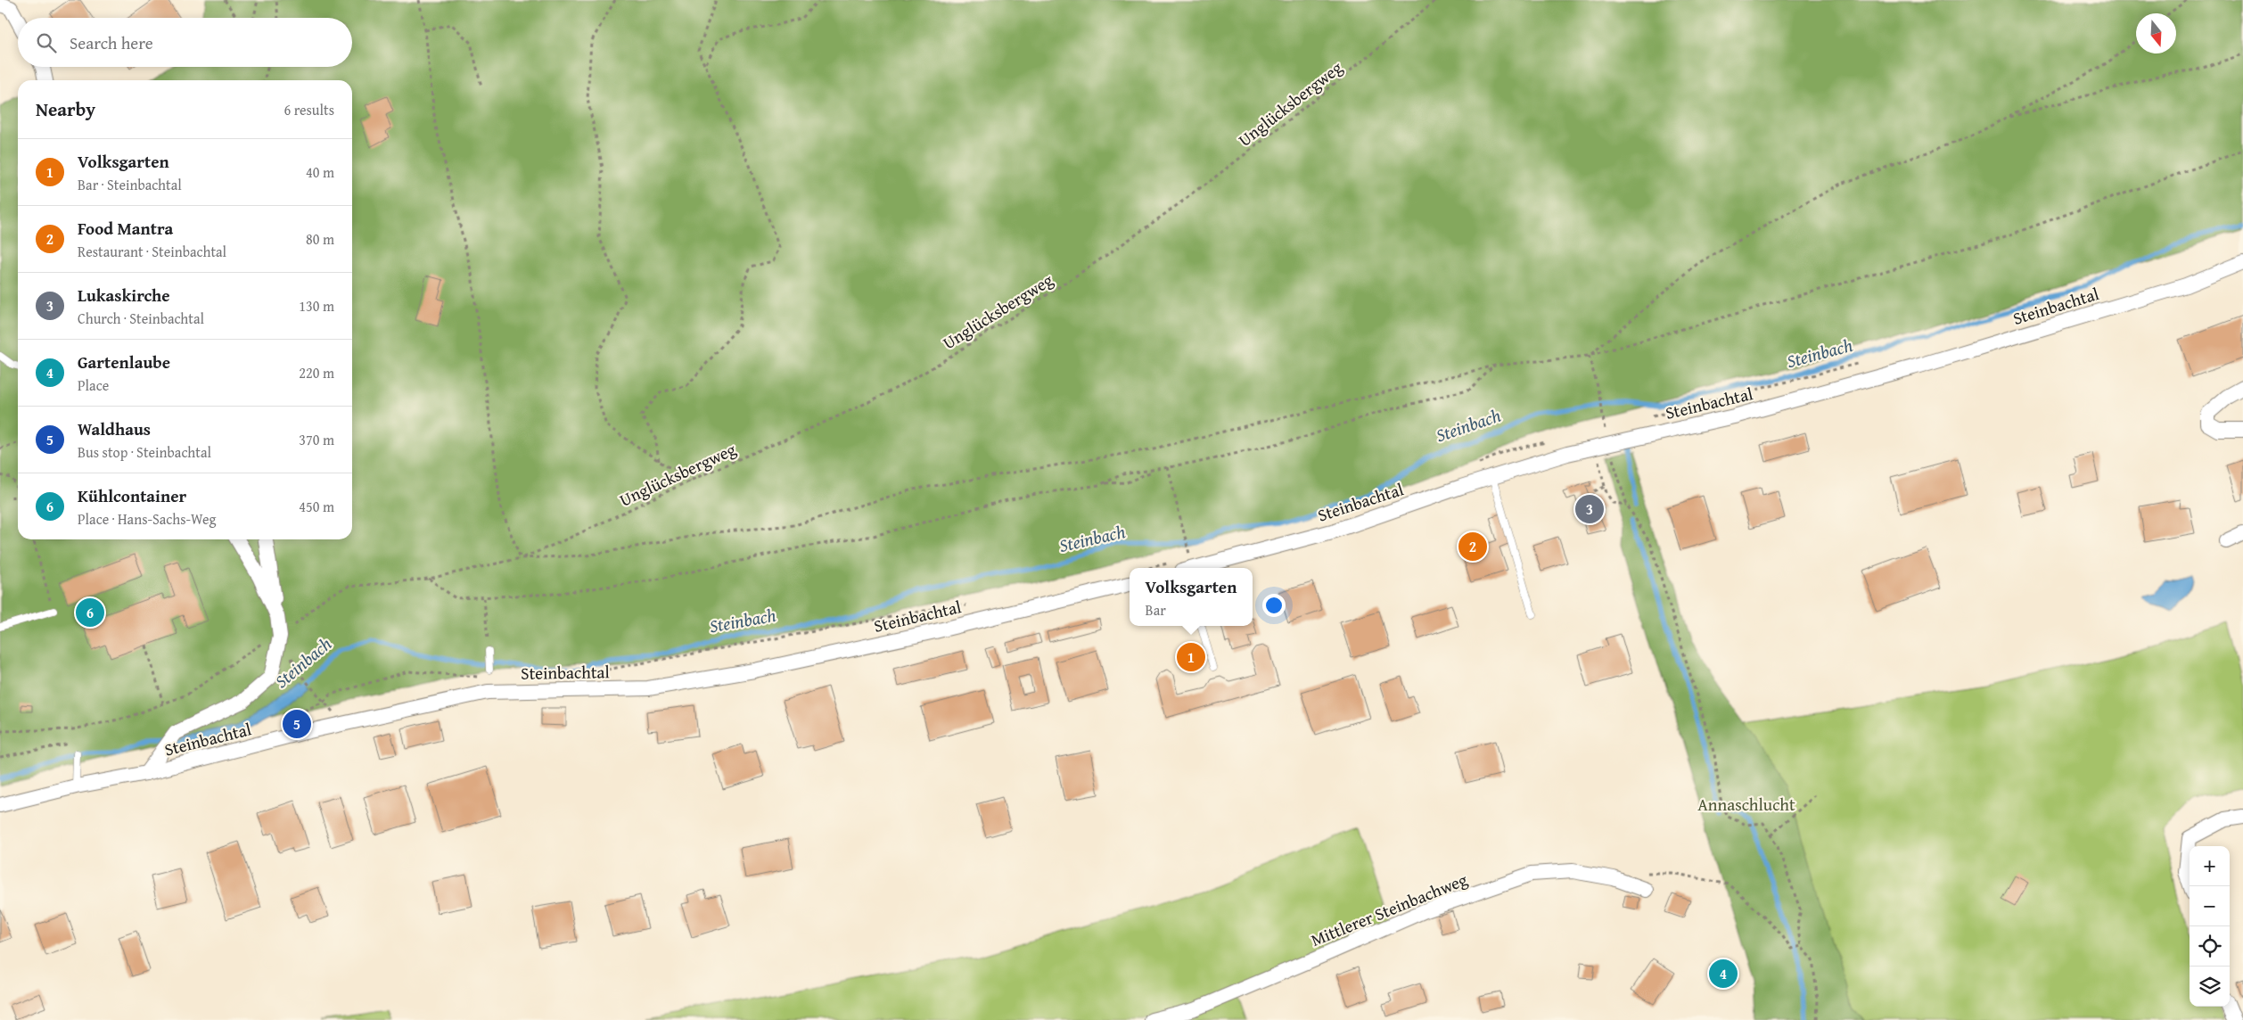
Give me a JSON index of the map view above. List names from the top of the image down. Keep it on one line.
{"streets":{"street":["Steinbachtal","Mittlerer Steinbachweg"],"path":["Unglücksbergweg"]},"water":["Steinbach"],"parks":["Annaschlucht"],"north":"bottom","page":{"search":"Search here","heading":["Nearby","6 results"],"list":[{"mark":"1","name":"Volksgarten","note":"Bar · Steinbachtal","value":"40 m"},{"mark":"2","name":"Food Mantra","note":"Restaurant · Steinbachtal","value":"80 m"},{"mark":"3","name":"Lukaskirche","note":"Church · Steinbachtal","value":"130 m"},{"mark":"4","name":"Gartenlaube","note":"Place","value":"220 m"},{"mark":"5","name":"Waldhaus","note":"Bus stop · Steinbachtal","value":"370 m"},{"mark":"6","name":"Kühlcontainer","note":"Place · Hans-Sachs-Weg","value":"450 m"}],"pins":["3","2","6","1","5","4"],"popup":["Volksgarten","Bar"],"map_buttons":["+","−"]}}
